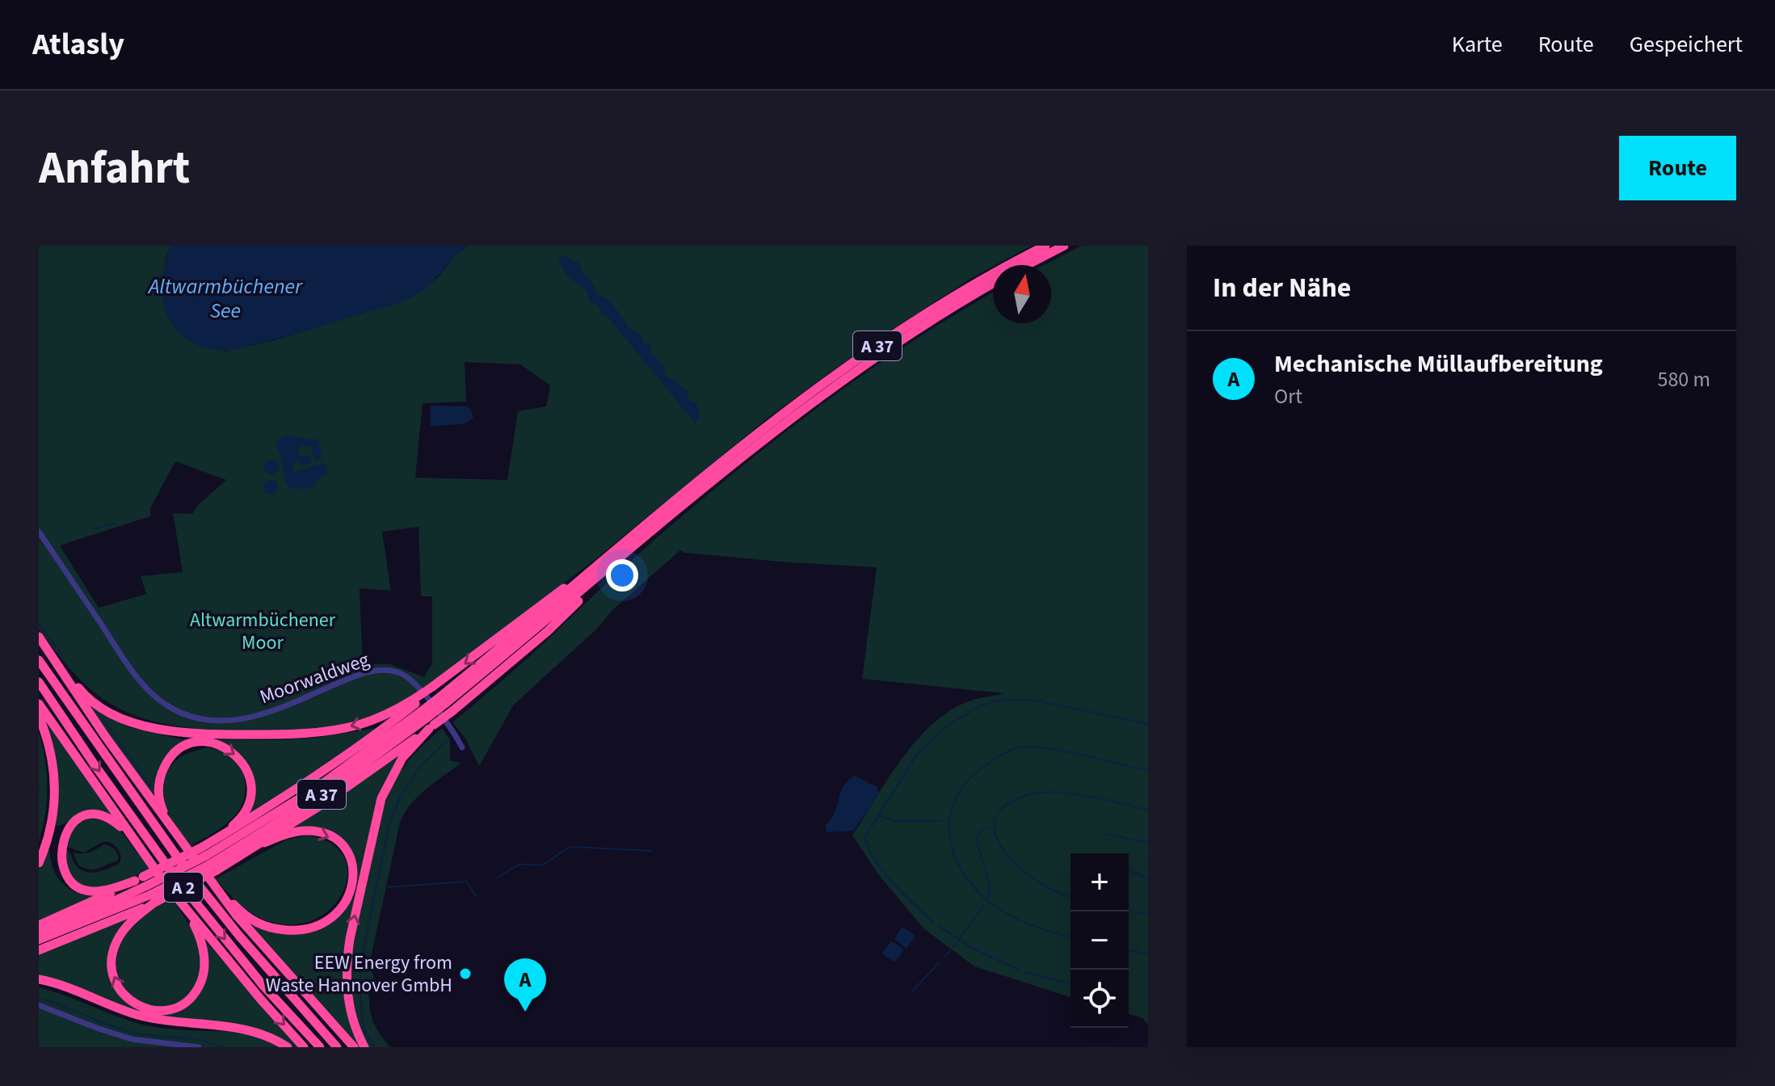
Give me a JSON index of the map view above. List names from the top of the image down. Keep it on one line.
{"streets":{"highway":["A 37","A 2"],"street":["Moorwaldweg"]},"water":["Altwarmbüchener See"],"parks":["Altwarmbüchener Moor"],"places":["EEW Energy from Waste Hannover GmbH"],"north":"top","page":{"header":"Atlasly","nav":["Karte","Route","Gespeichert"],"buttons":"Route","title":"Anfahrt","heading":"In der Nähe","list":[{"mark":"A","name":"Mechanische Müllaufbereitung","note":"Ort","value":"580 m"}],"map_buttons":["+","−"],"pins":"A"}}
